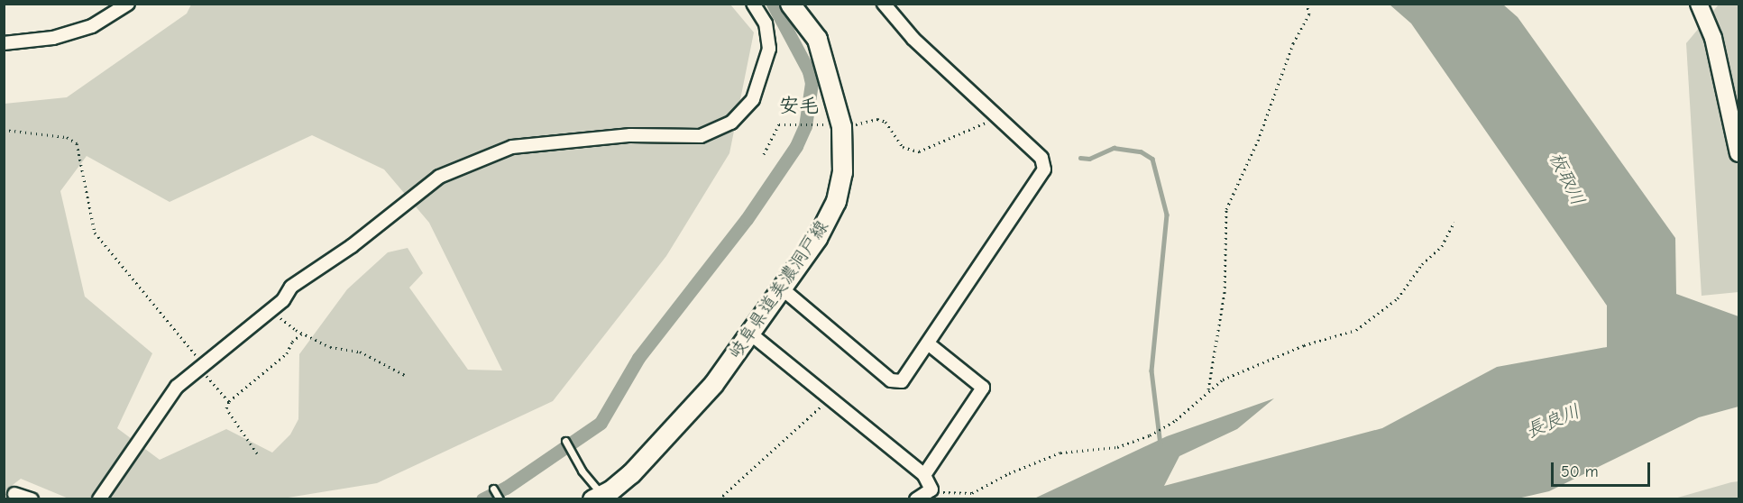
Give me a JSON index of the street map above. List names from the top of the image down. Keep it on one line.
{"streets":{"main road":["岐阜県道美濃洞戸線"]},"districts":["安毛"],"water":["板取川","長良川"],"scale_bar":"50 m"}
